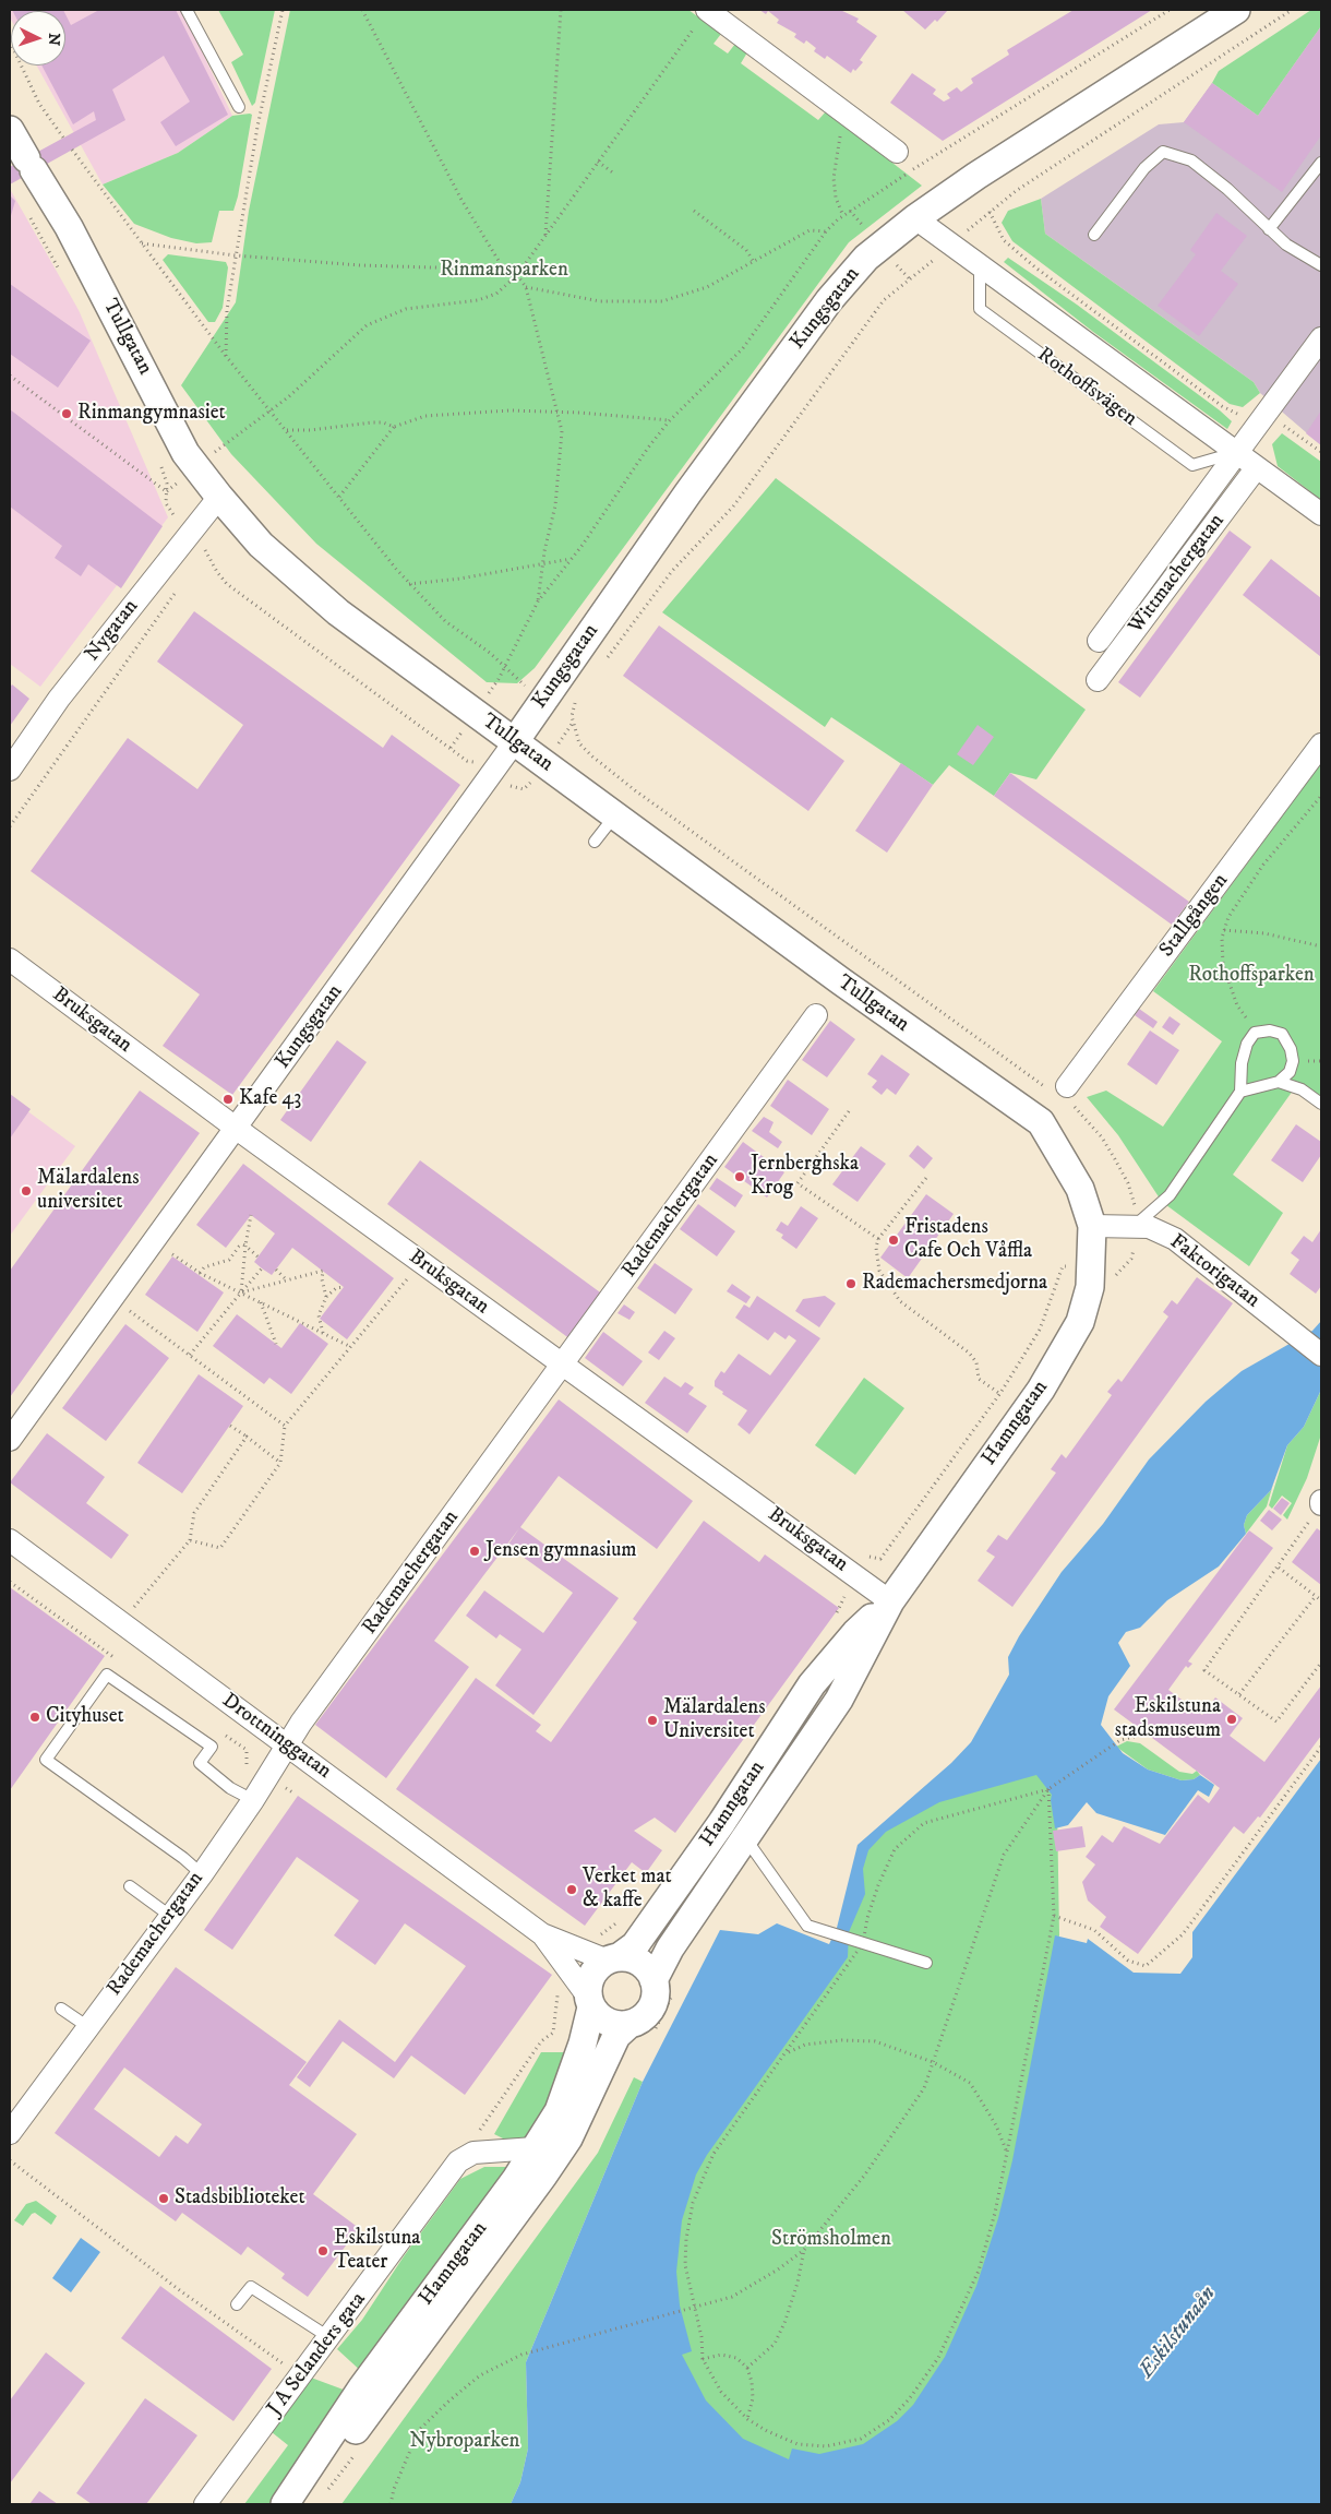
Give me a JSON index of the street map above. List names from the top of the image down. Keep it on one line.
{"streets":{"street":["Kungsgatan","Tullgatan","Rothoffsvägen","Wittmachergatan","Nygatan","Stallgången","Bruksgatan","Rademachergatan","Faktorigatan","Hamngatan","Drottninggatan","J A Selanders gata"]},"crossings":[["Kungsgatan","Tullgatan"],["Kungsgatan","Rothoffsvägen"],["Kungsgatan","Bruksgatan"],["Tullgatan","Nygatan"],["Tullgatan","Faktorigatan"],["Tullgatan","Hamngatan"],["Rothoffsvägen","Wittmachergatan"],["Bruksgatan","Rademachergatan"],["Bruksgatan","Hamngatan"],["Rademachergatan","Drottninggatan"],["Faktorigatan","Hamngatan"],["Hamngatan","Drottninggatan"]],"water":["Eskilstunaån"],"parks":["Rinmansparken","Rothoffsparken","Strömsholmen","Nybroparken"],"places":["Rinmangymnasiet","Kafe 43","Jernberghska Krog","Mälardalens universitet","Fristadens Cafe Och Våffla","Rademachersmedjorna","Jensen gymnasium","Cityhuset","Eskilstuna stadsmuseum","Mälardalens Universitet","Verket mat & kaffe","Stadsbiblioteket","Eskilstuna Teater"],"north":"right"}
